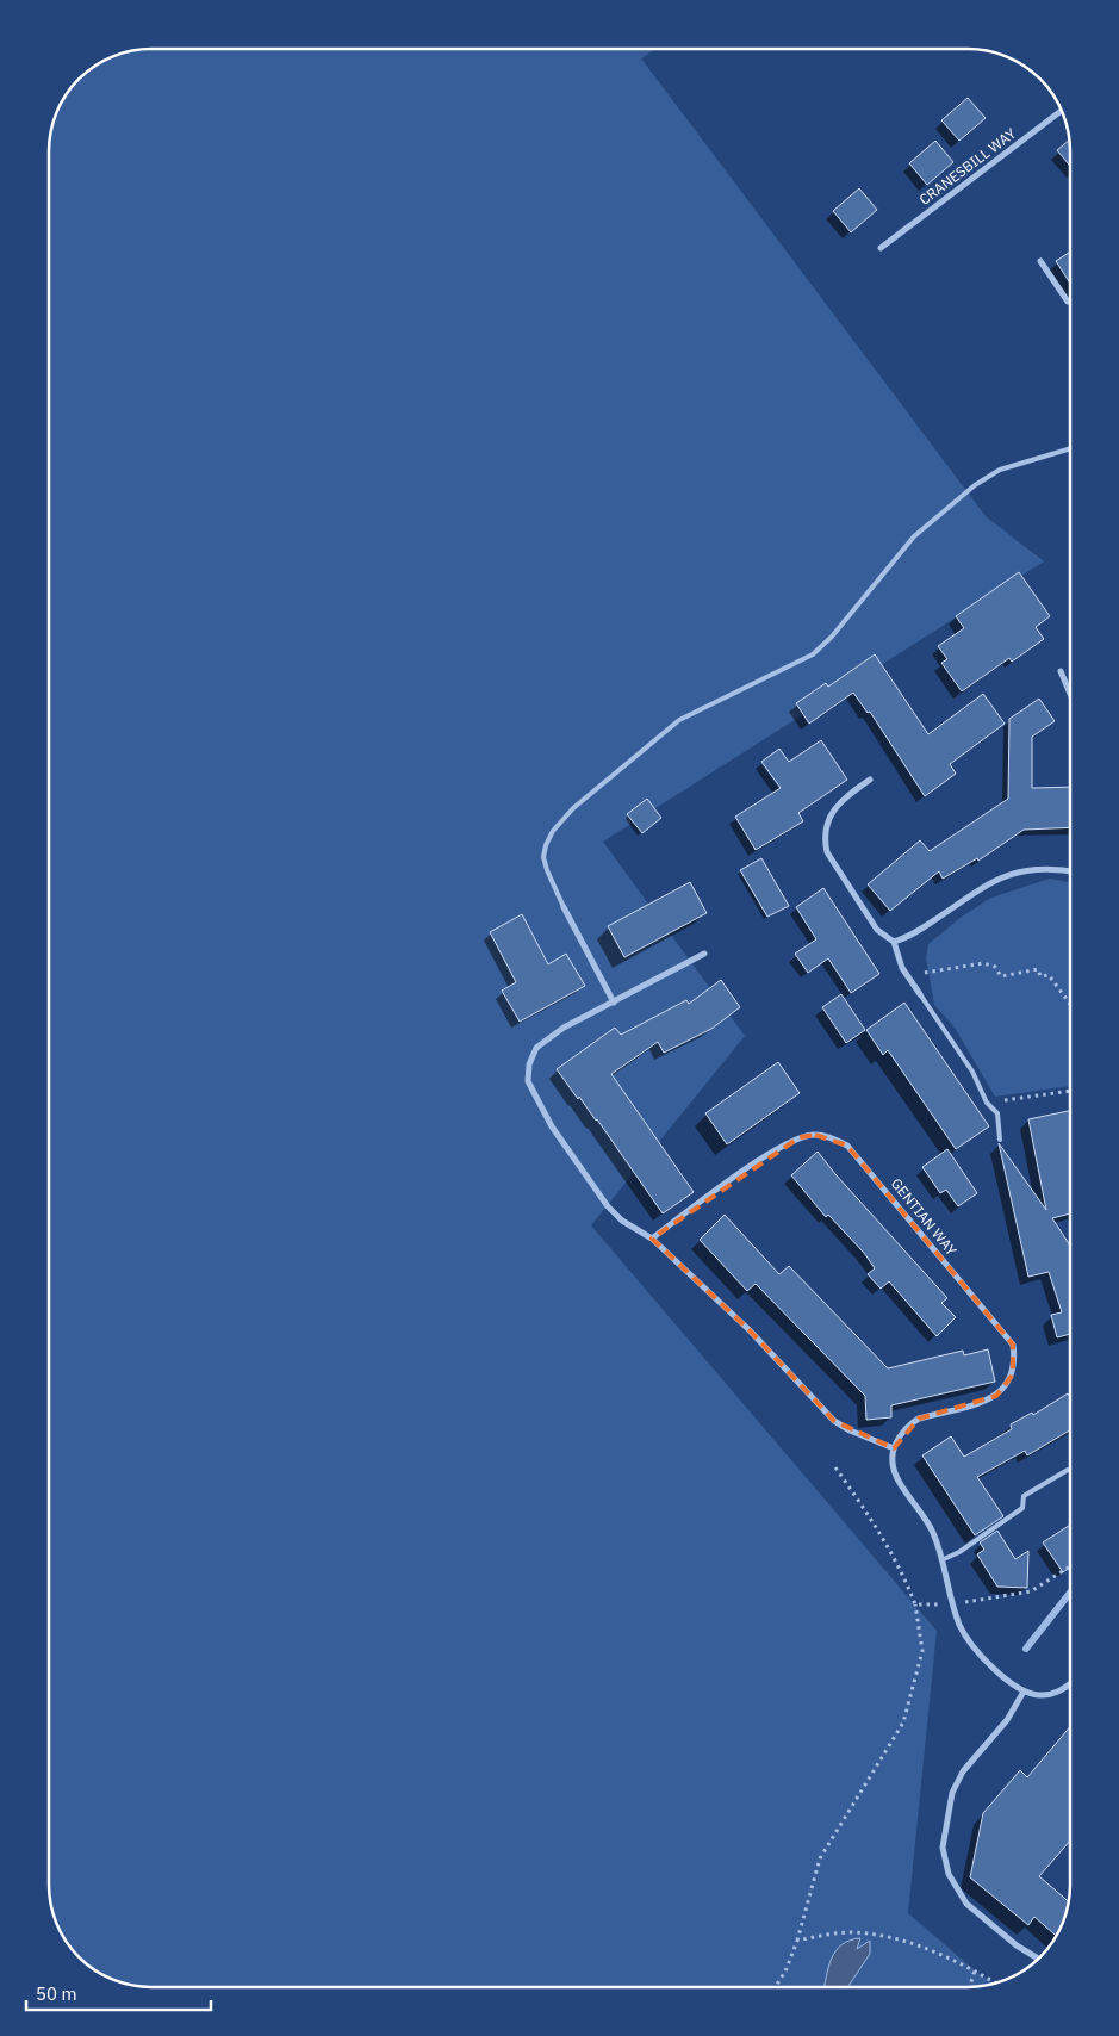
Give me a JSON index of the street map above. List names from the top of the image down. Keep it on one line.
{"streets":{"street":["CRANESBILL WAY","GENTIAN WAY"]},"scale_bar":"50 m"}
